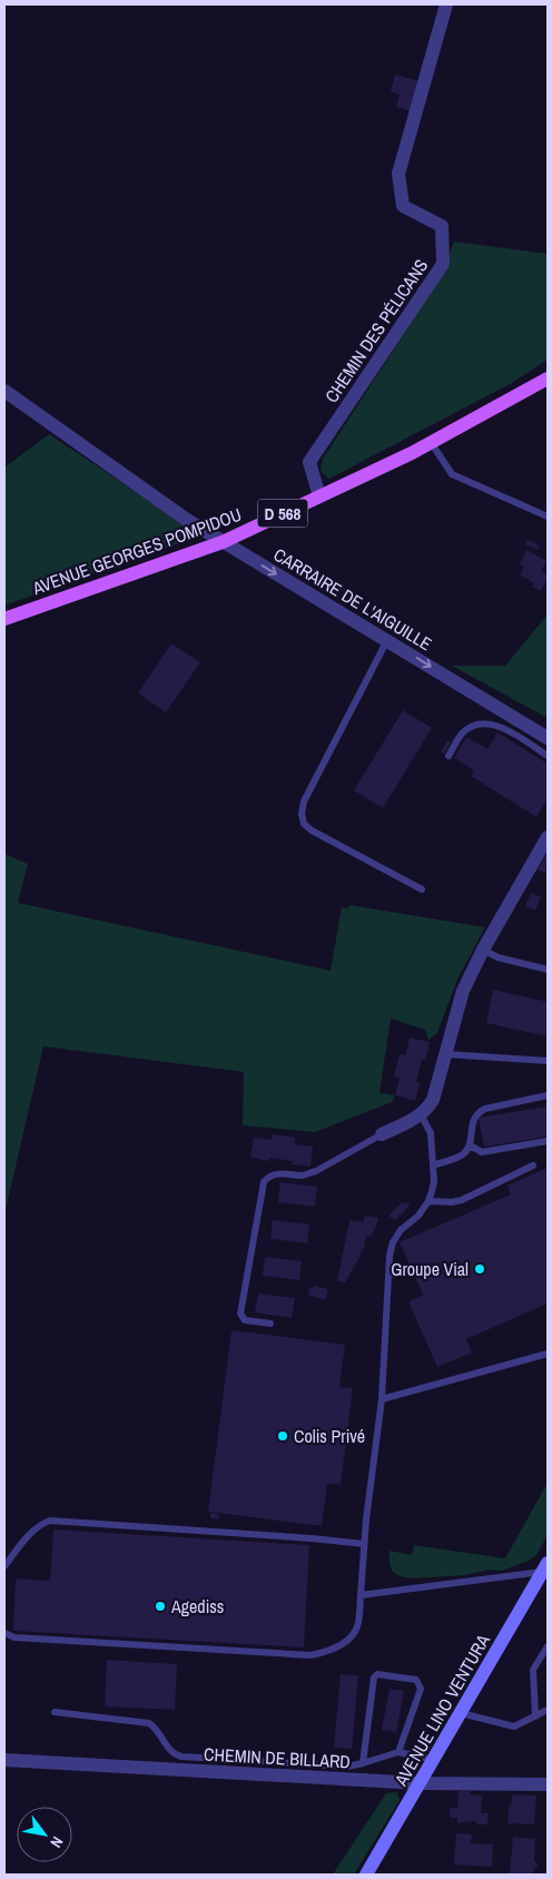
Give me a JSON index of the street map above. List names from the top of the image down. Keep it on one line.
{"streets":{"main road":["D 568","AVENUE GEORGES POMPIDOU","AVENUE LINO VENTURA"],"street":["CHEMIN DES PÉLICANS","CARRAIRE DE L'AIGUILLE","CHEMIN DE BILLARD"]},"crossings":[["CHEMIN DES PÉLICANS","AVENUE GEORGES POMPIDOU"],["AVENUE GEORGES POMPIDOU","CARRAIRE DE L'AIGUILLE"],["AVENUE LINO VENTURA","CHEMIN DE BILLARD"]],"one_way":["CARRAIRE DE L'AIGUILLE"],"places":["Groupe Vial","Colis Privé","Agediss"],"north":"bottom right"}
